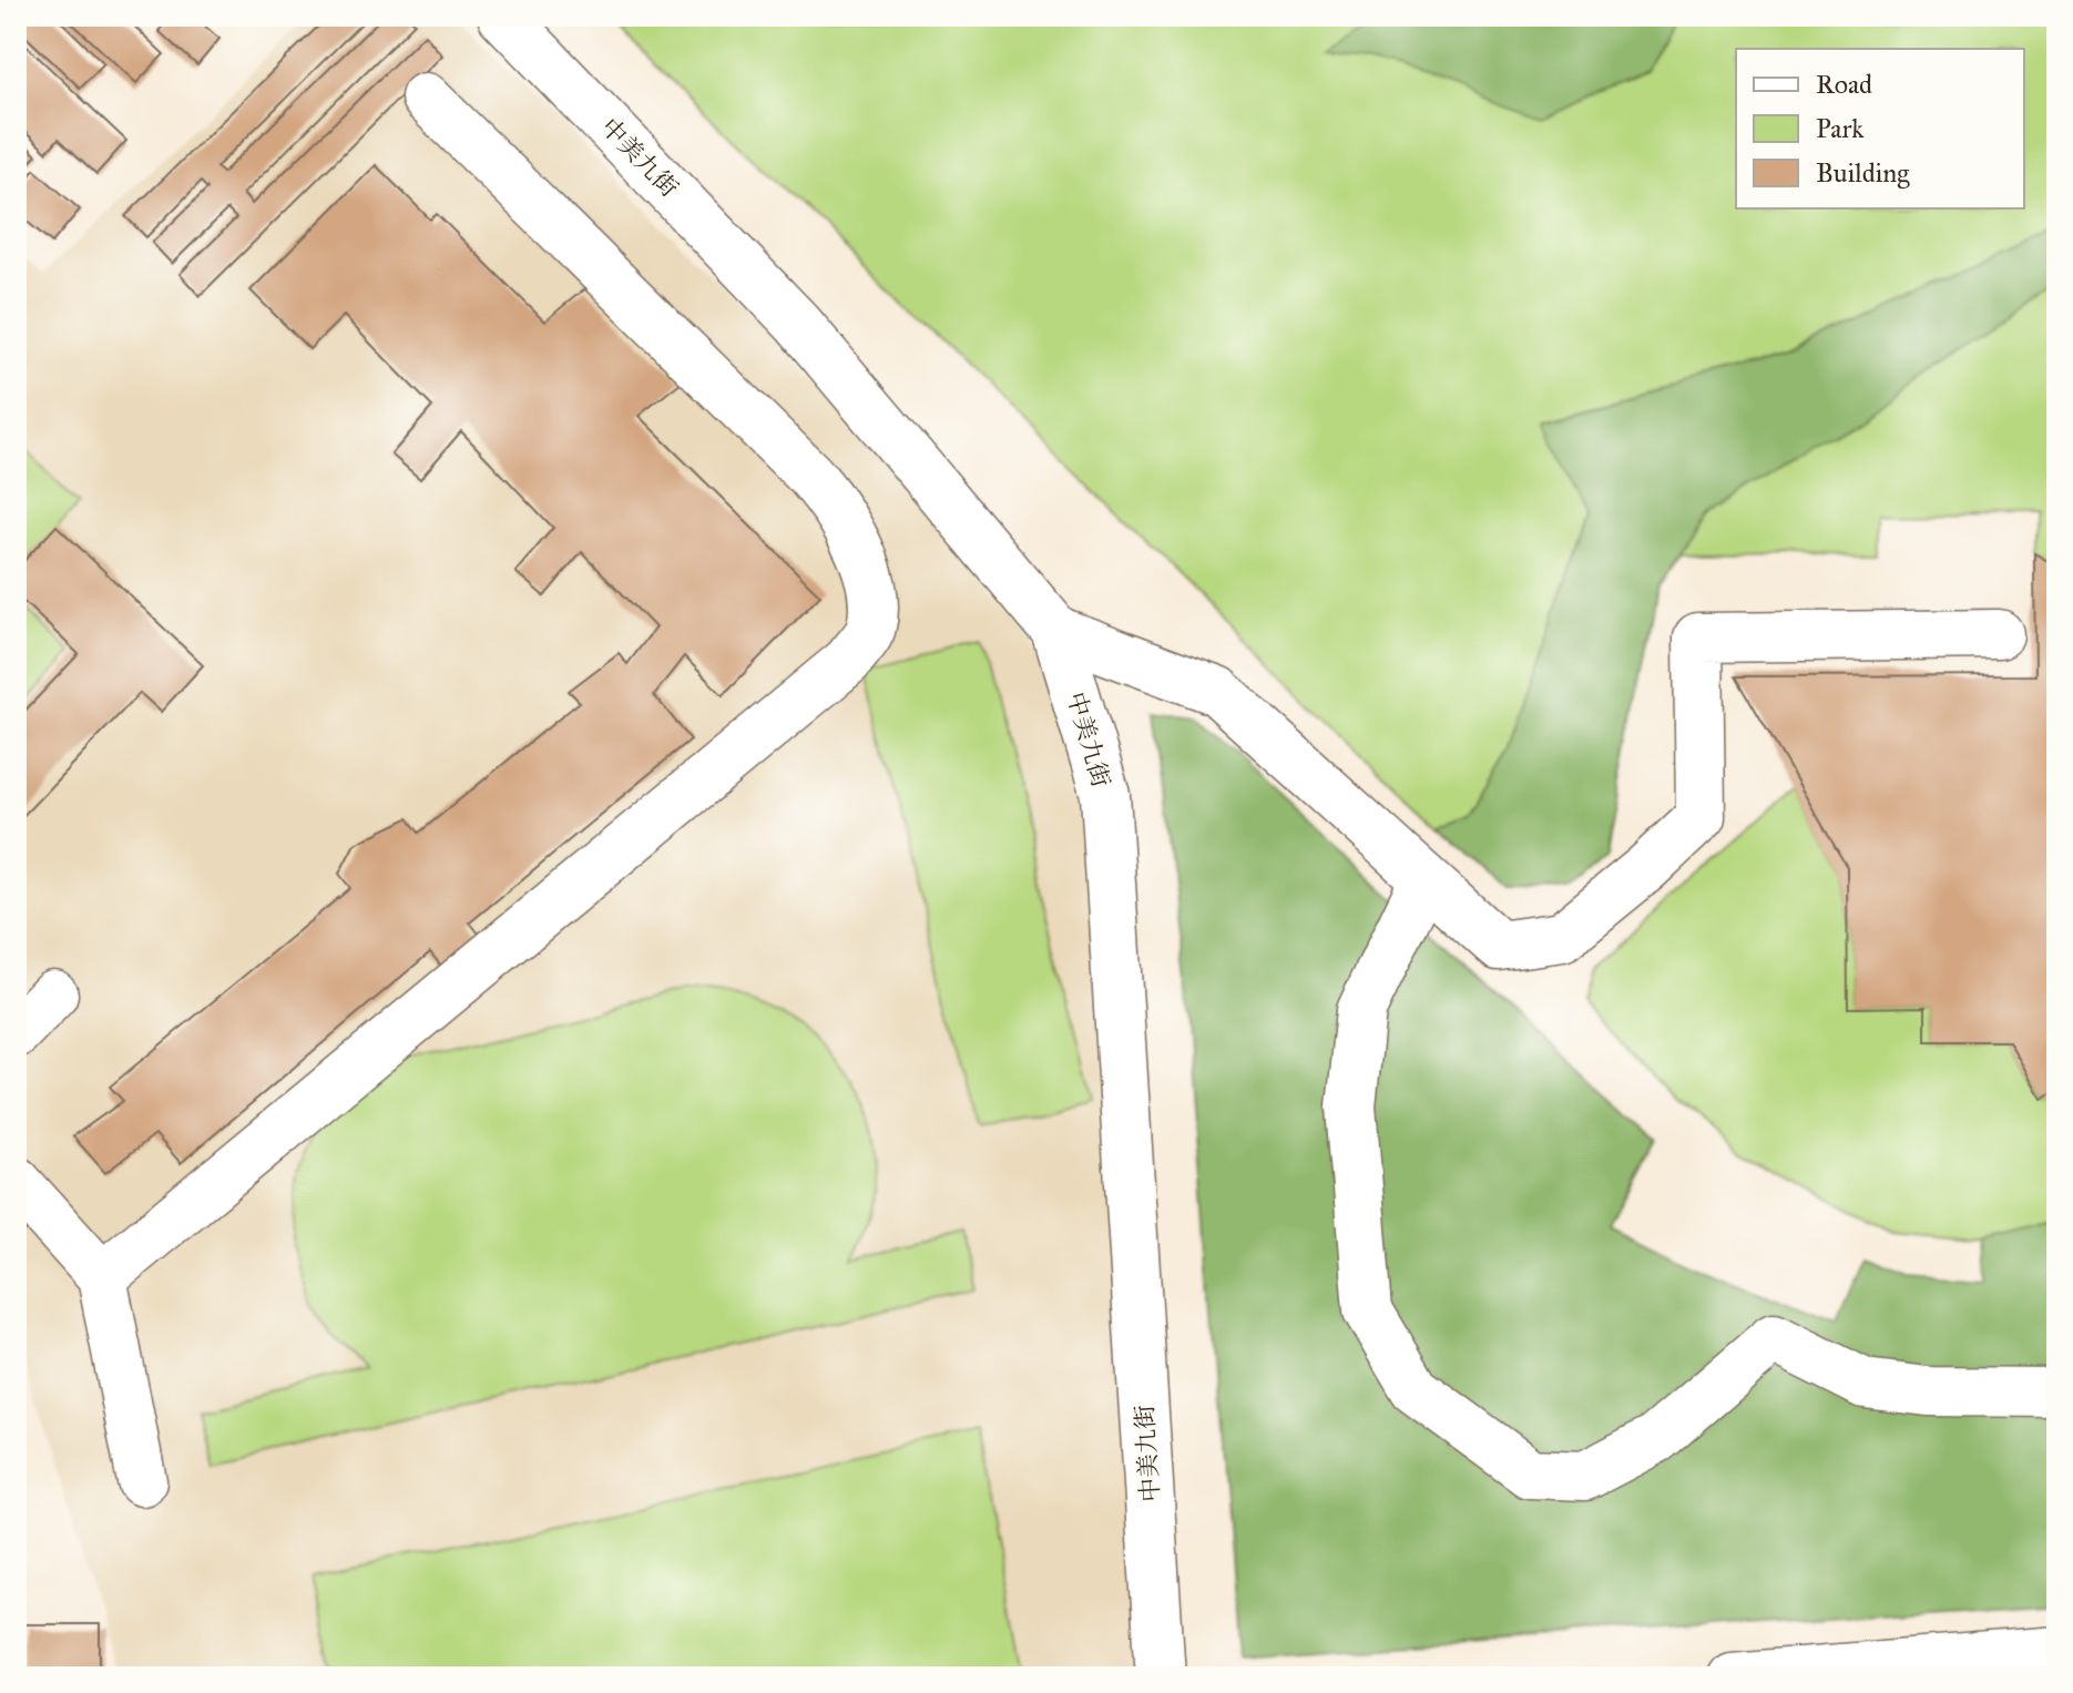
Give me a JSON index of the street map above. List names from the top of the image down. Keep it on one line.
{"streets":{"street":["中美九街"]},"legend":["Road","Park","Building"]}
